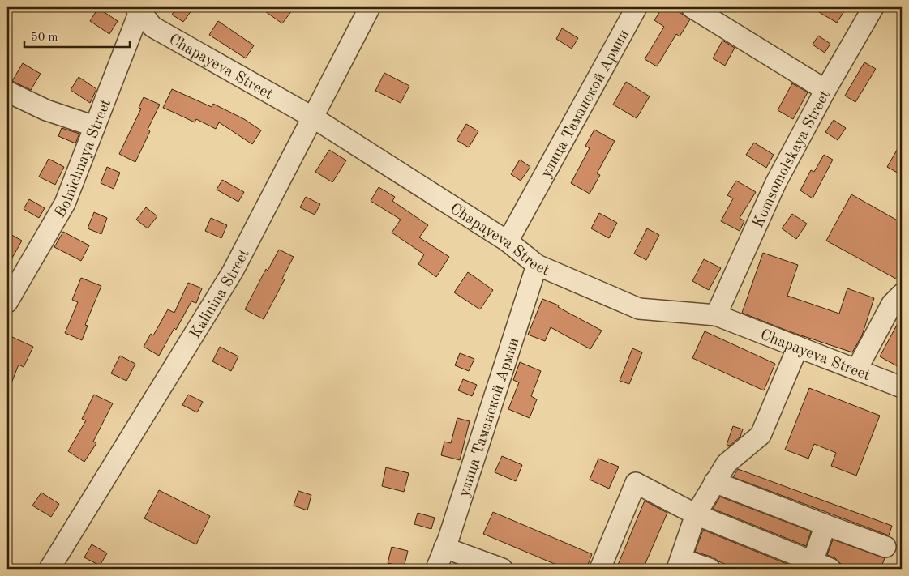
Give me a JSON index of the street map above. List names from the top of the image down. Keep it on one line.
{"streets":{"street":["Chapayeva Street","улица Таманской Армии","Bolnichnaya Street","Komsomolskaya Street","Kalinina Street"]},"crossings":[["Chapayeva Street","улица Таманской Армии"],["Chapayeva Street","Bolnichnaya Street"],["Chapayeva Street","Komsomolskaya Street"],["Chapayeva Street","Kalinina Street"]],"scale_bar":"50 m"}
